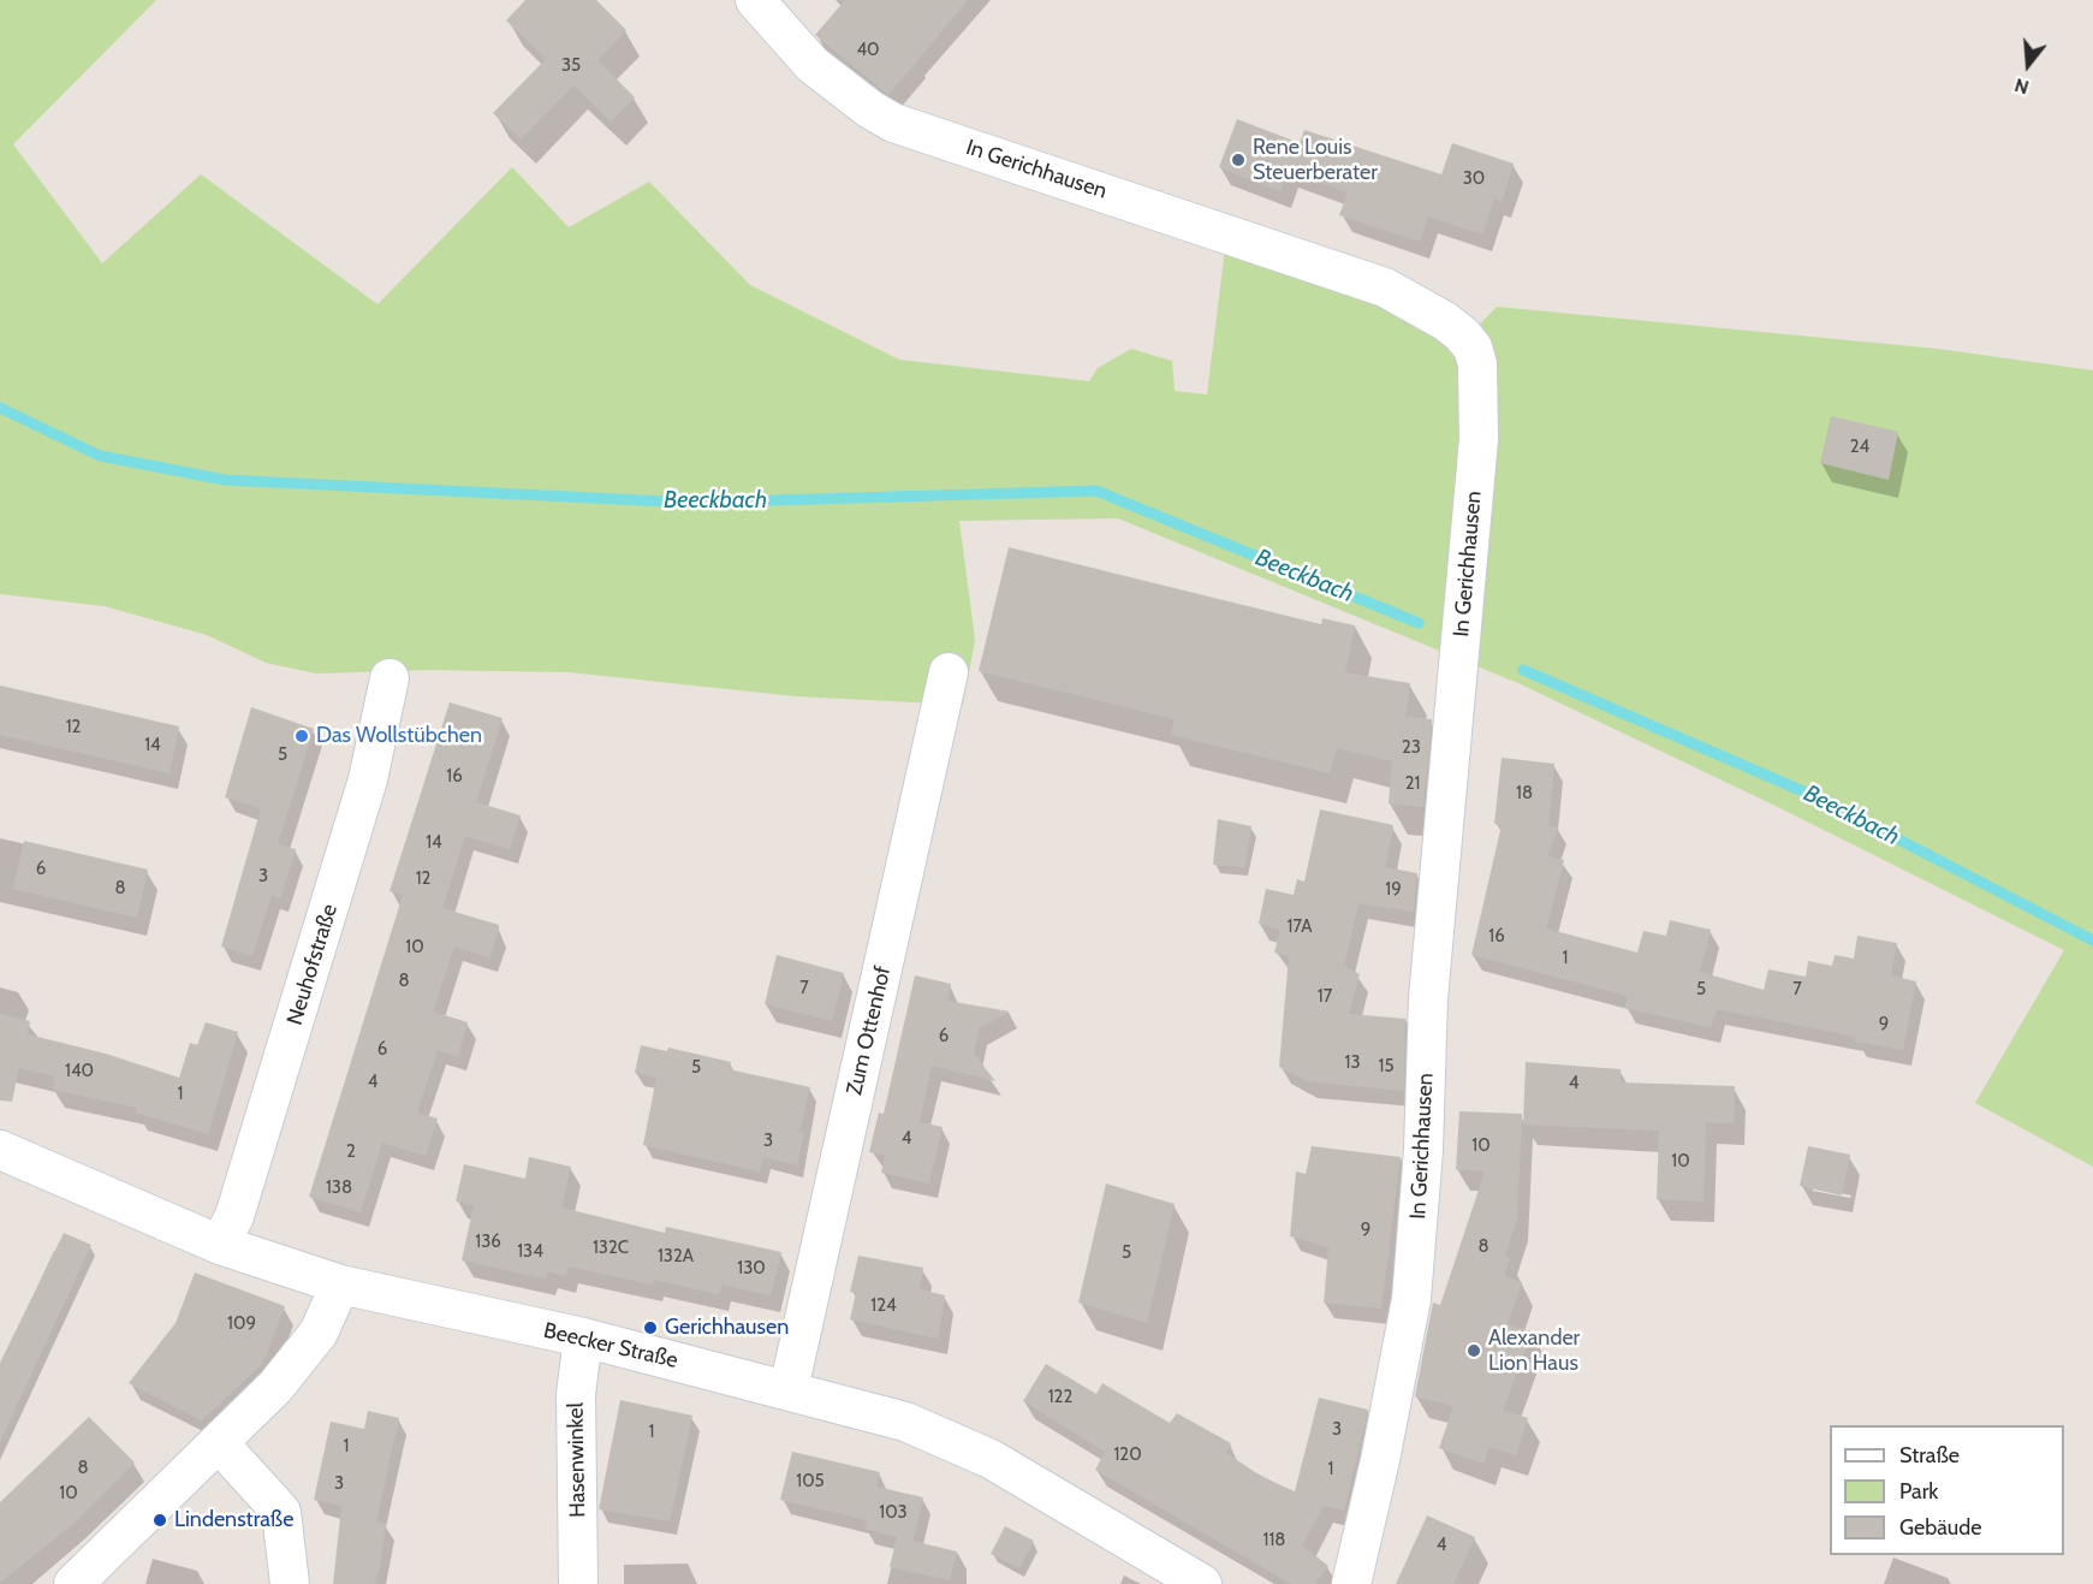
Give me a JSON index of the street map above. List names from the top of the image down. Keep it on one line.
{"streets":{"street":["In Gerichhausen","Neuhofstraße","Zum Ottenhof","Beecker Straße","Hasenwinkel"]},"crossings":[["Neuhofstraße","Beecker Straße"],["Zum Ottenhof","Beecker Straße"],["Beecker Straße","Hasenwinkel"]],"water":["Beeckbach"],"places":["Rene Louis Steuerberater","Das Wollstübchen","Gerichhausen","Alexander Lion Haus","Lindenstraße"],"house_numbers":["40","35","30","24","12","14","23","5","16","21","18","14","6","3","12","8","19","17A","16","10","1","8","7","5","7","17","9","6","6","13","15","5","140","4","4","1","4","3","10","2","10","138","9","136","8","132C","134","5","132A","130","124","109","122","3","1","1","120","8","1","105","3","10","103","118","4"],"legend":["Straße","Park","Gebäude"],"north":"bottom"}
